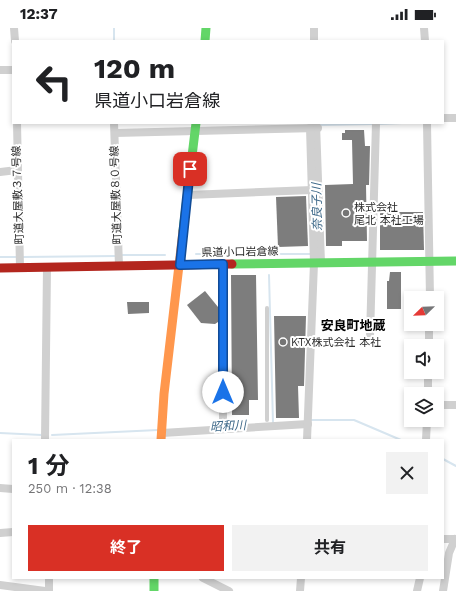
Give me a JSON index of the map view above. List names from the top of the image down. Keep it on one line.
{"streets":{"main road":["県道小口岩倉線"],"street":["町道大屋敷３７号線","町道大屋敷８０号線"]},"crossings":[["町道大屋敷３７号線","県道小口岩倉線"],["町道大屋敷８０号線","県道小口岩倉線"]],"districts":["安良町地蔵"],"water":["奈良子川","昭和川"],"places":["株式会社 尾北 本社工場","KTX株式会社 本社"],"north":"bottom left","page":{"status":"12:37","turn":["120 m","県道小口岩倉線"],"heading":["1 分","250 m · 12:38"],"buttons":["終了","共有"]}}
